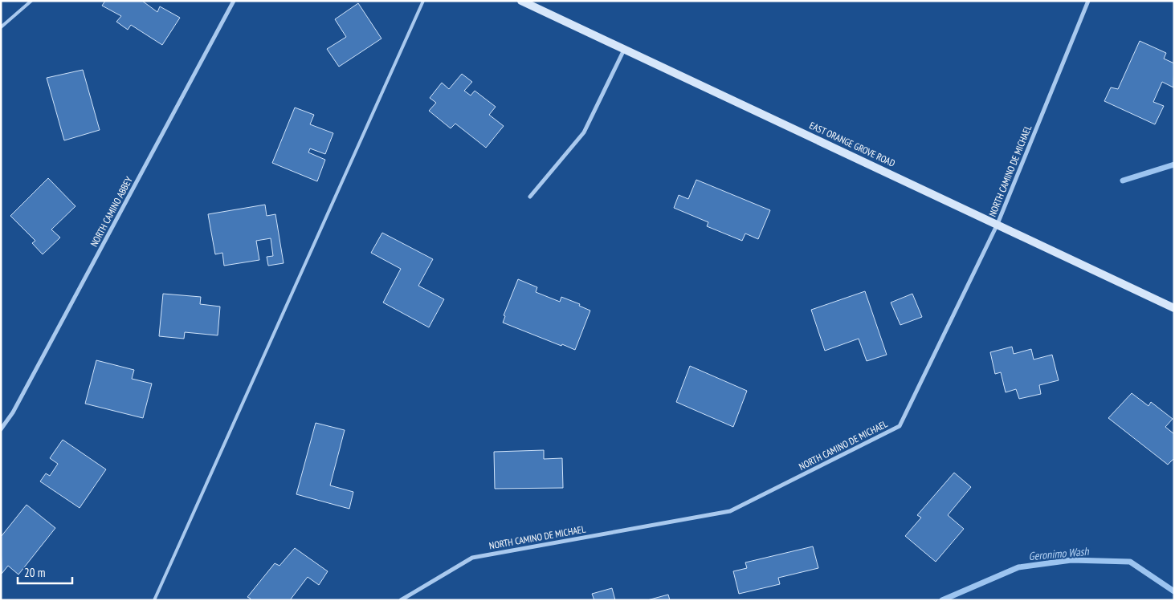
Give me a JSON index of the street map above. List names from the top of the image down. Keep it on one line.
{"streets":{"main road":["EAST ORANGE GROVE ROAD"],"street":["NORTH CAMINO DE MICHAEL","NORTH CAMINO ABBEY"]},"crossings":[["EAST ORANGE GROVE ROAD","NORTH CAMINO DE MICHAEL"]],"water":["Geronimo Wash"],"scale_bar":"20 m"}
